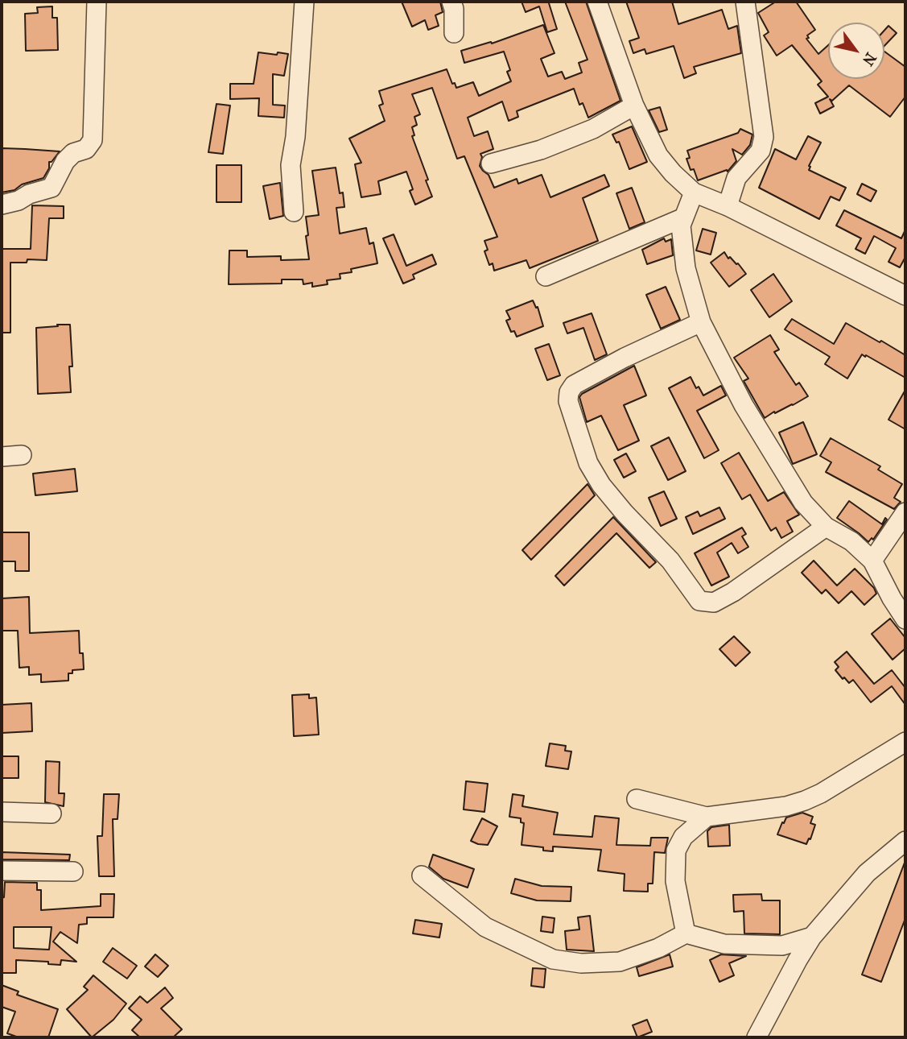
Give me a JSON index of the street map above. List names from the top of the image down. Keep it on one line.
{"north":"bottom right"}
